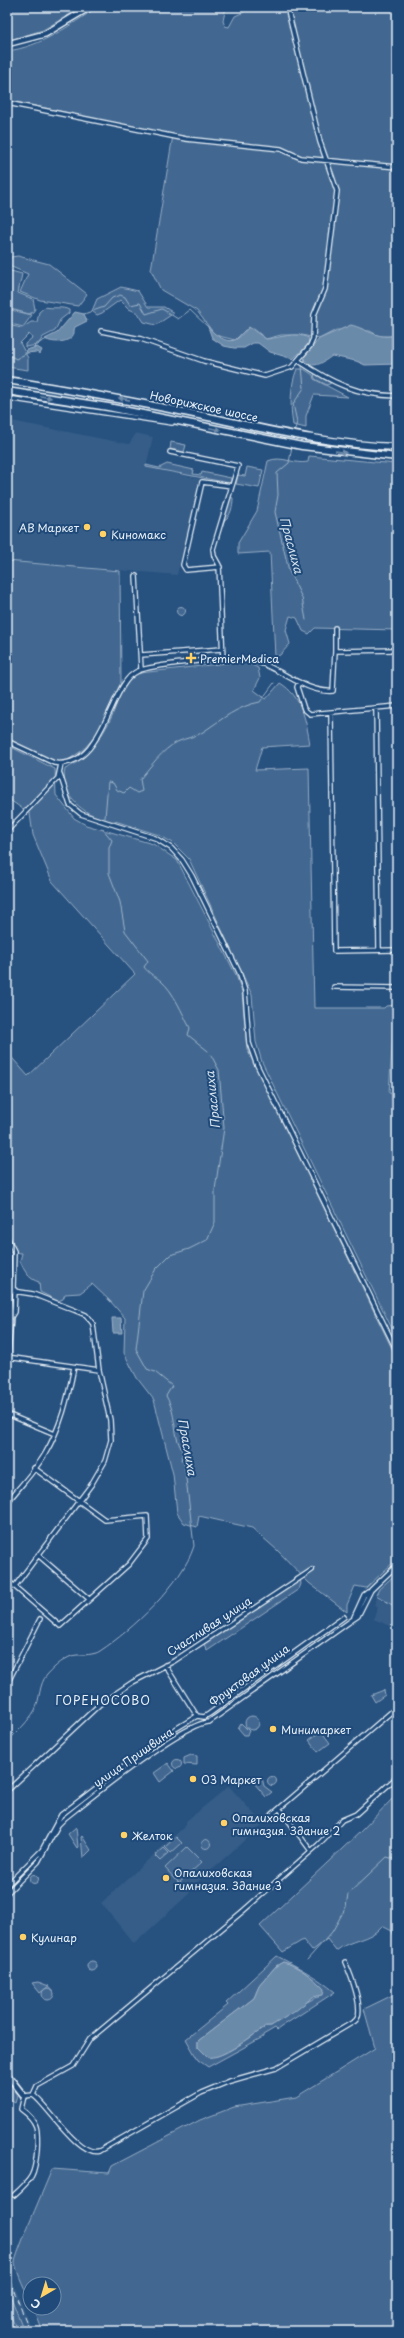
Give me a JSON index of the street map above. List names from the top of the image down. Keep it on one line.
{"streets":{"highway":["Новорижское шоссе"],"street":["Счастливая улица","Фруктовая улица","улица Пришвина"]},"districts":["ГОРЕНОСОВО"],"water":["Праслиха"],"places":{"other":["АВ Маркет","Киномакс","Минимаркет","О3 Маркет","Опалиховская гимназия. Здание 2","Желток","Опалиховская гимназия. Здание 3","Кулинар"],"health":["PremierMedica"]},"north":"bottom left"}
